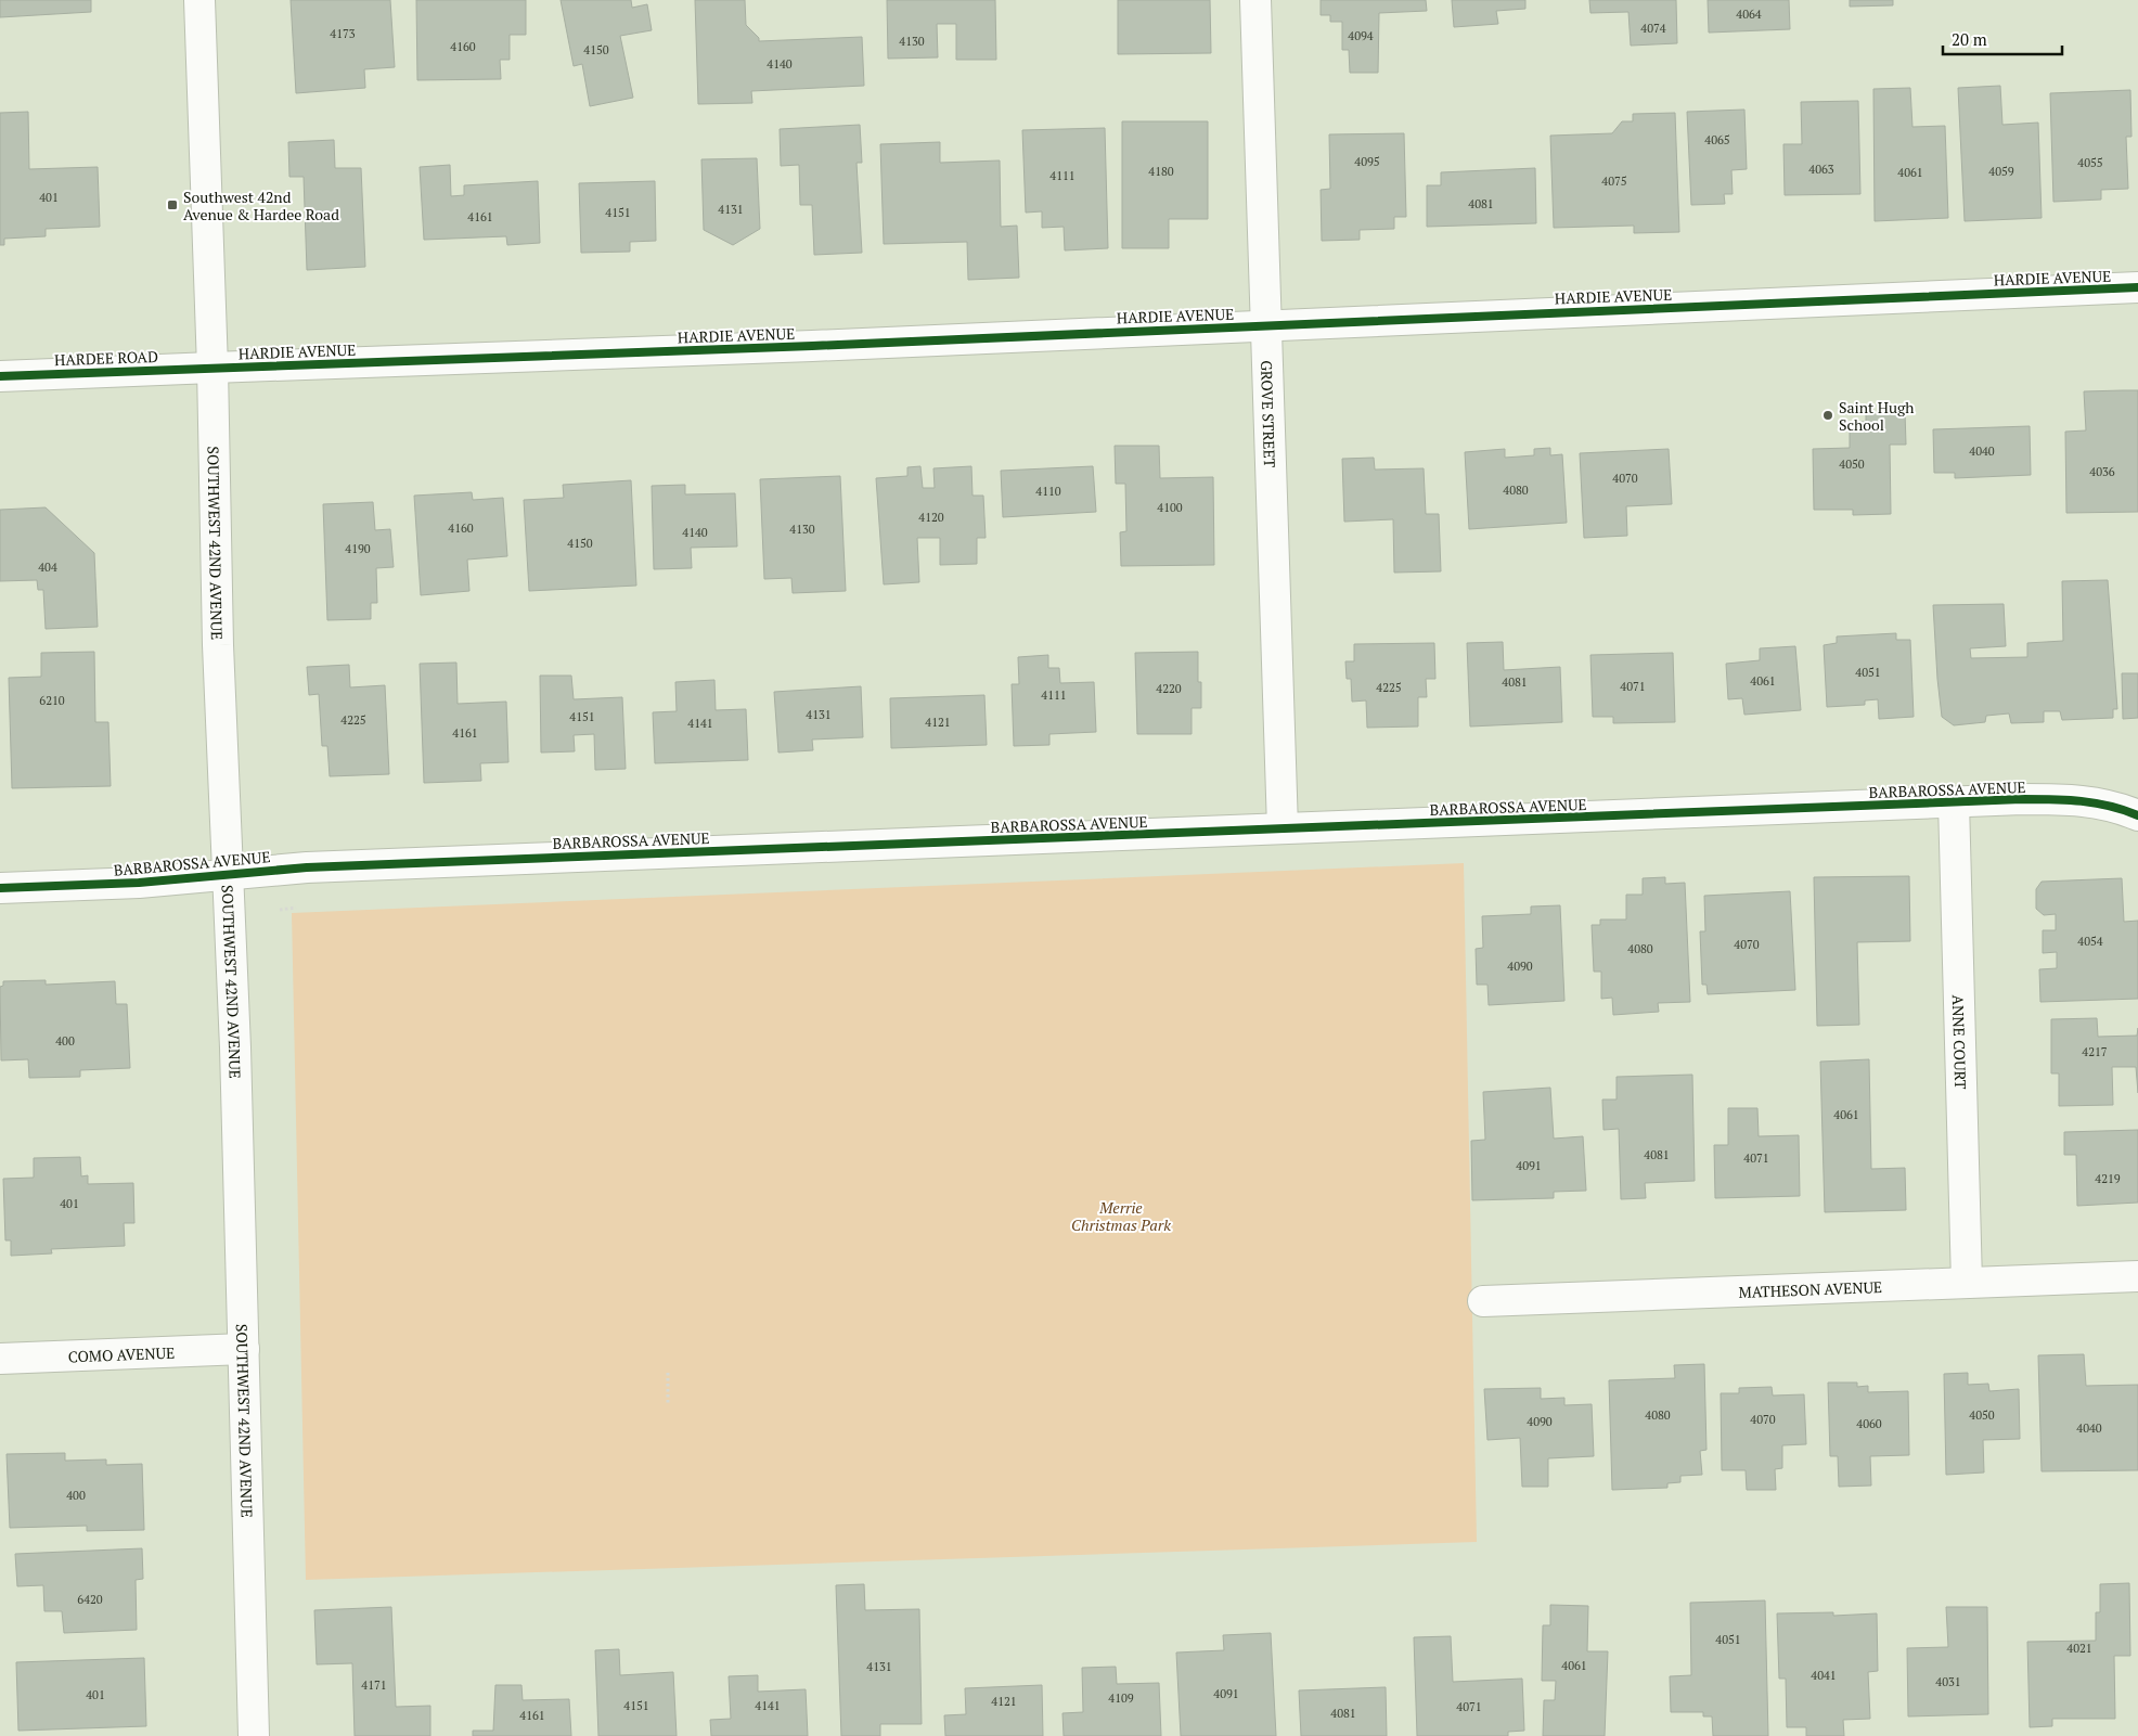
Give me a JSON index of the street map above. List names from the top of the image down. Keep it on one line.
{"streets":{"street":["HARDIE AVENUE","HARDEE ROAD","GROVE STREET","SOUTHWEST 42ND AVENUE","BARBAROSSA AVENUE","ANNE COURT","MATHESON AVENUE","COMO AVENUE"]},"crossings":[["HARDIE AVENUE","HARDEE ROAD"],["HARDIE AVENUE","GROVE STREET"],["HARDIE AVENUE","SOUTHWEST 42ND AVENUE"],["HARDEE ROAD","SOUTHWEST 42ND AVENUE"],["GROVE STREET","BARBAROSSA AVENUE"],["SOUTHWEST 42ND AVENUE","BARBAROSSA AVENUE"],["SOUTHWEST 42ND AVENUE","COMO AVENUE"],["BARBAROSSA AVENUE","ANNE COURT"],["ANNE COURT","MATHESON AVENUE"]],"parks":["Merrie Christmas Park"],"places":{"transit":["Southwest 42nd Avenue & Hardee Road"],"other":["Saint Hugh School"]},"house_numbers":["4064","4074","4173","4094","4130","4160","4150","4140","4065","4095","4055","4063","4180","4059","4061","4111","4075","401","4081","4131","4151","4161","4040","4050","4036","4070","4080","4110","4100","4120","4160","4130","4140","4150","4190","404","4051","4061","4081","4071","4225","4220","4111","6210","4131","4151","4225","4121","4141","4161","4054","4070","4080","4090","400","4217","4061","4081","4071","4091","4219","401","4080","4050","4070","4090","4060","4040","400","6420","4051","4021","4061","4131","4041","4031","4171","4091","401","4109","4121","4151","4141","4071","4081","4161"],"scale_bar":"20 m"}
